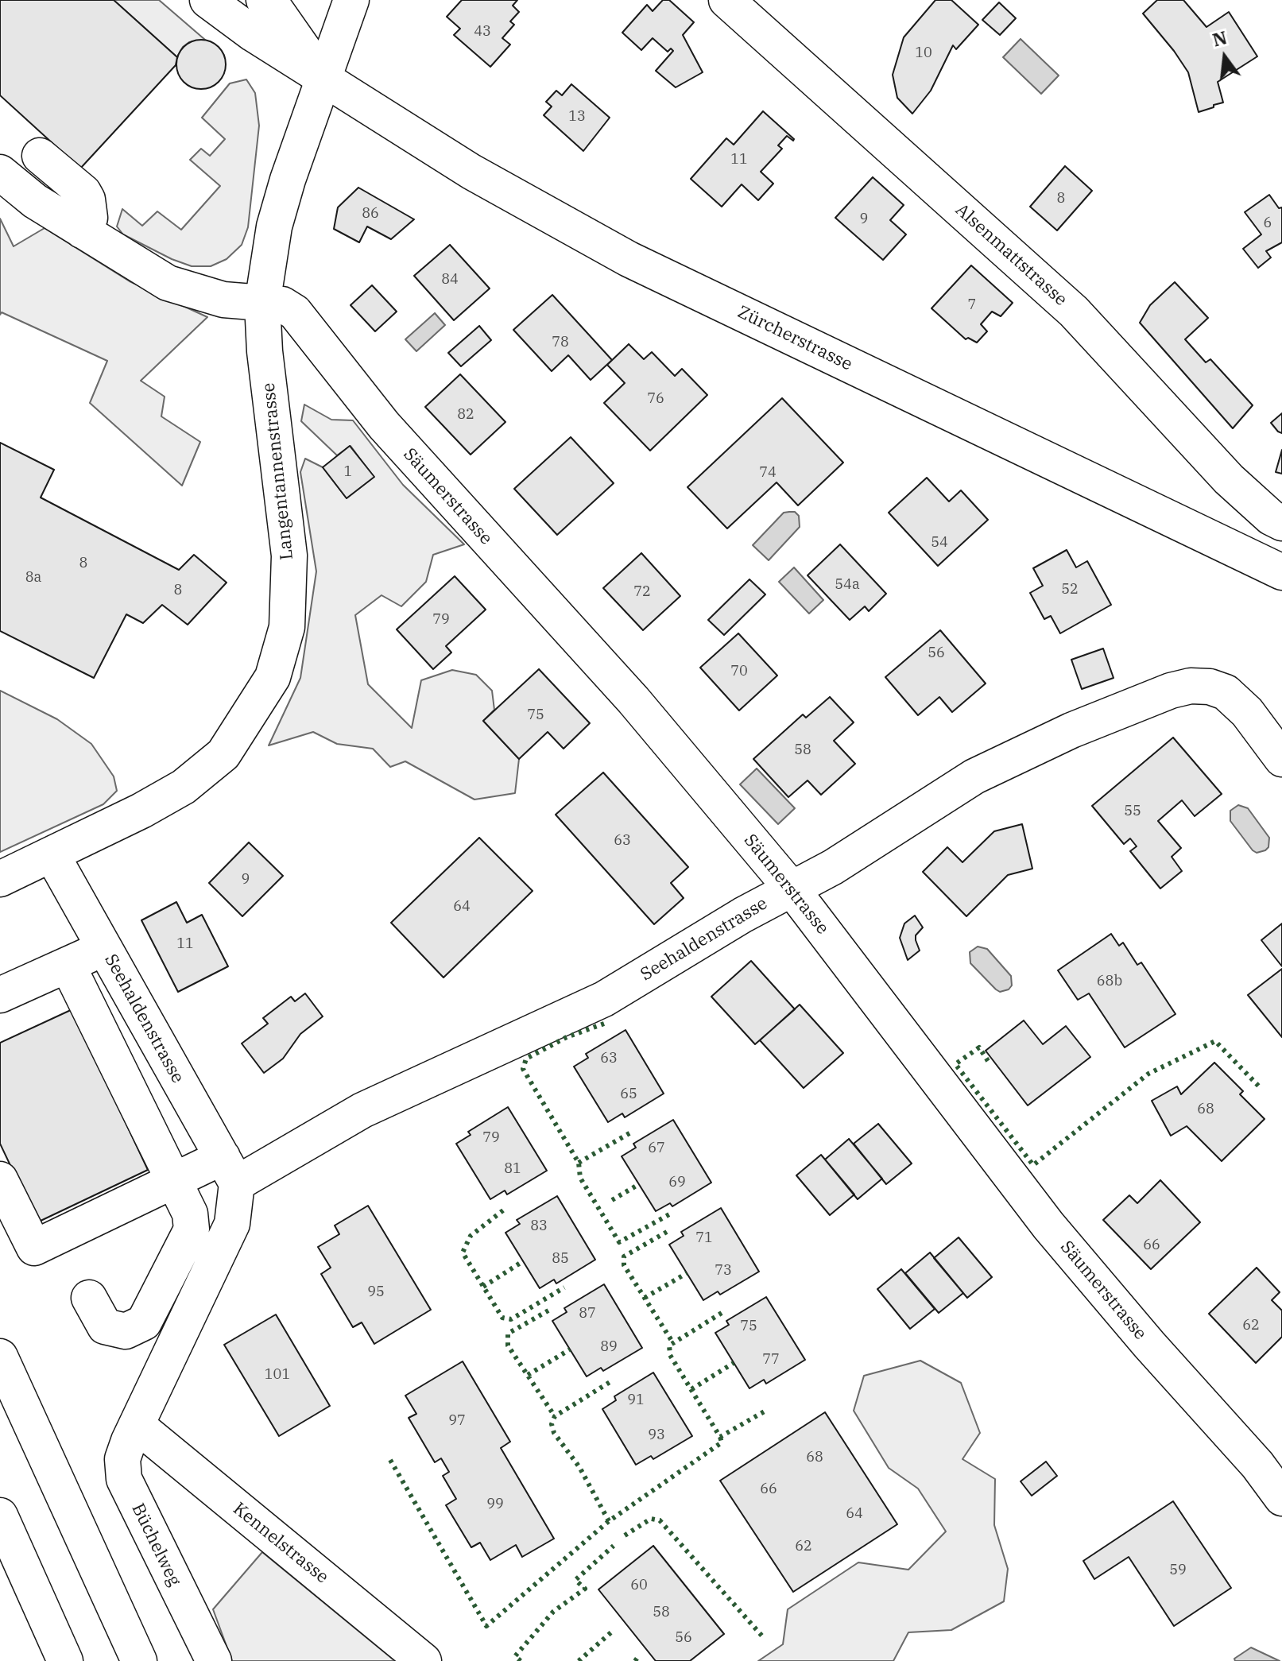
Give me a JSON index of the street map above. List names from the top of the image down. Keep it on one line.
{"streets":{"main road":["Alsenmattstrasse","Zürcherstrasse","Langentannenstrasse","Säumerstrasse","Seehaldenstrasse","Kennelstrasse","Büchelweg"]},"crossings":[["Zürcherstrasse","Langentannenstrasse"],["Langentannenstrasse","Säumerstrasse"],["Langentannenstrasse","Seehaldenstrasse"],["Säumerstrasse","Seehaldenstrasse"],["Kennelstrasse","Büchelweg"]],"house_numbers":["43","10","13","11","8","86","9","6","84","7","78","76","82","1","74","54","8","8a","54a","52","8","72","79","56","70","75","58","55","63","9","64","11","68b","63","65","68","79","67","81","69","83","71","66","85","73","95","87","62","75","89","77","101","91","97","93","68","66","99","64","62","59","60","58","56"],"north":"top"}
